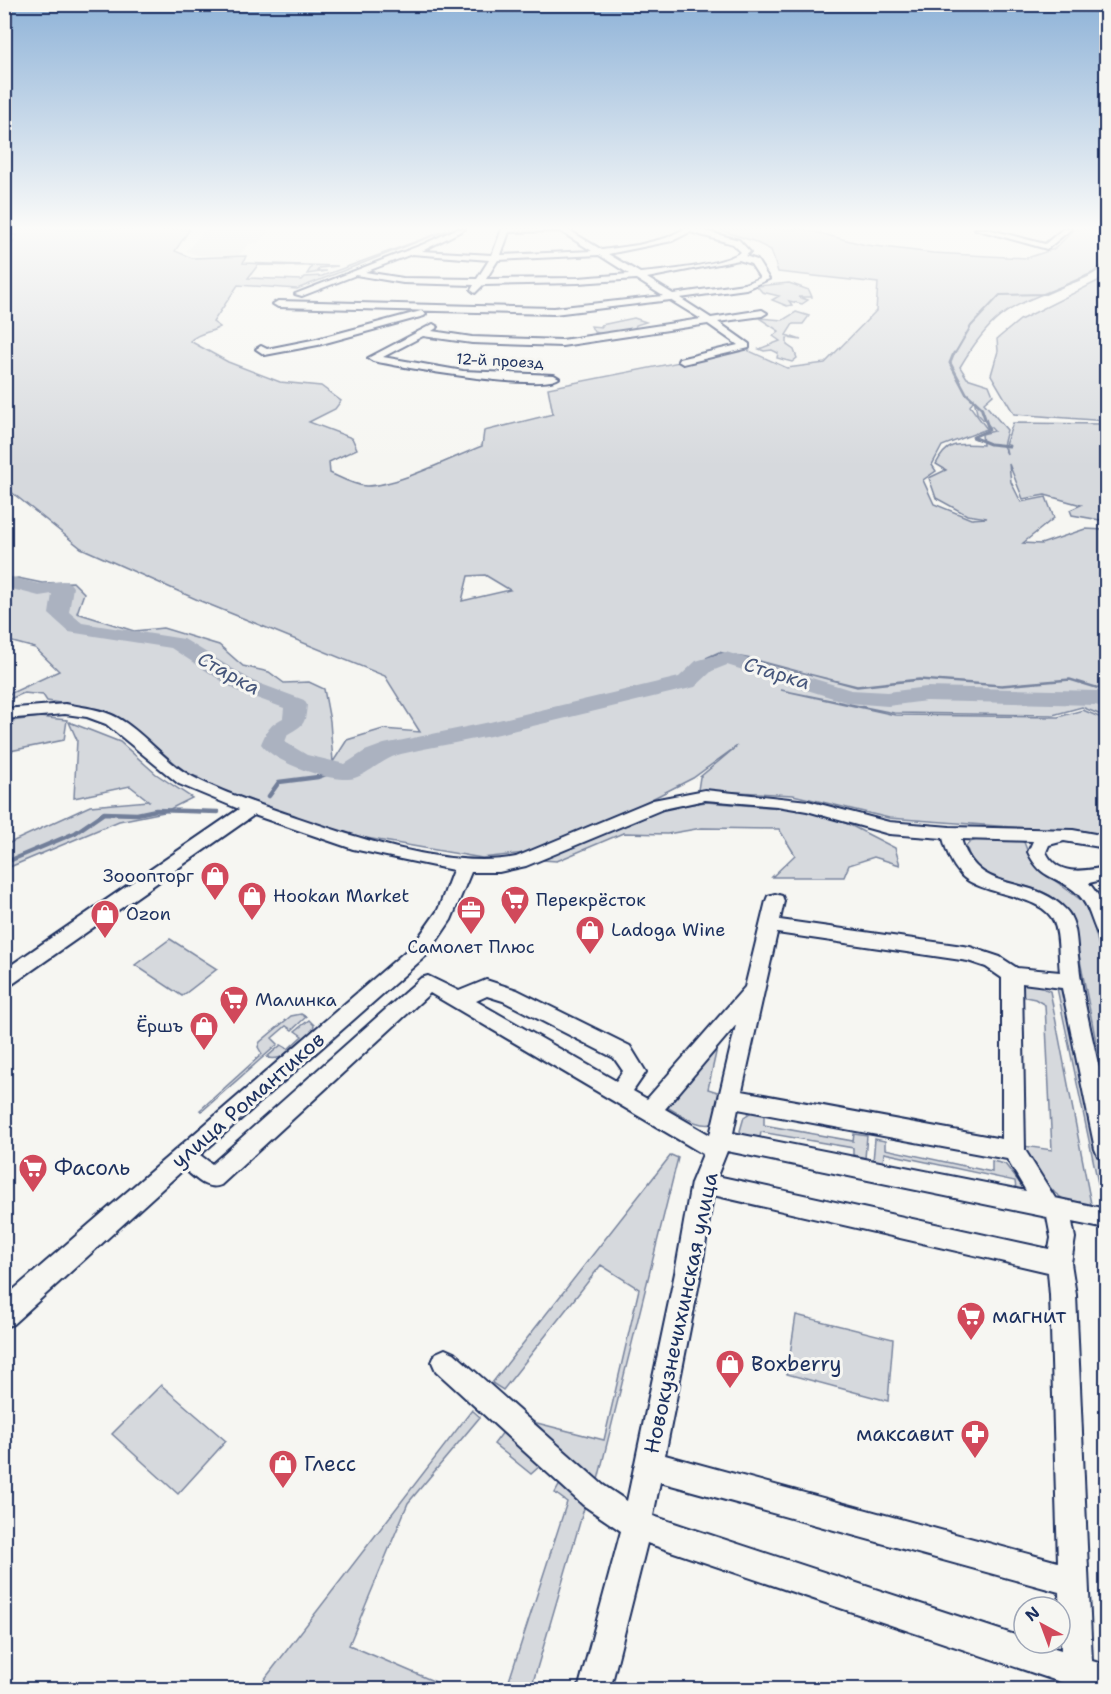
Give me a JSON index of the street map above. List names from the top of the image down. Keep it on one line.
{"streets":{"street":["12-й проезд","улица Романтиков","Новокузнечихинская улица"]},"water":["Старка"],"places":{"shop":["Зооопторг","Hookan Market","Ozon","Ladoga Wine","Ёршъ","Boxberry","Глесс"],"supermarket":["Перекрёсток","Малинка","Фасоль","магнит"],"office":["Самолет Плюс"],"pharmacy":["максавит"]},"north":"top left"}
